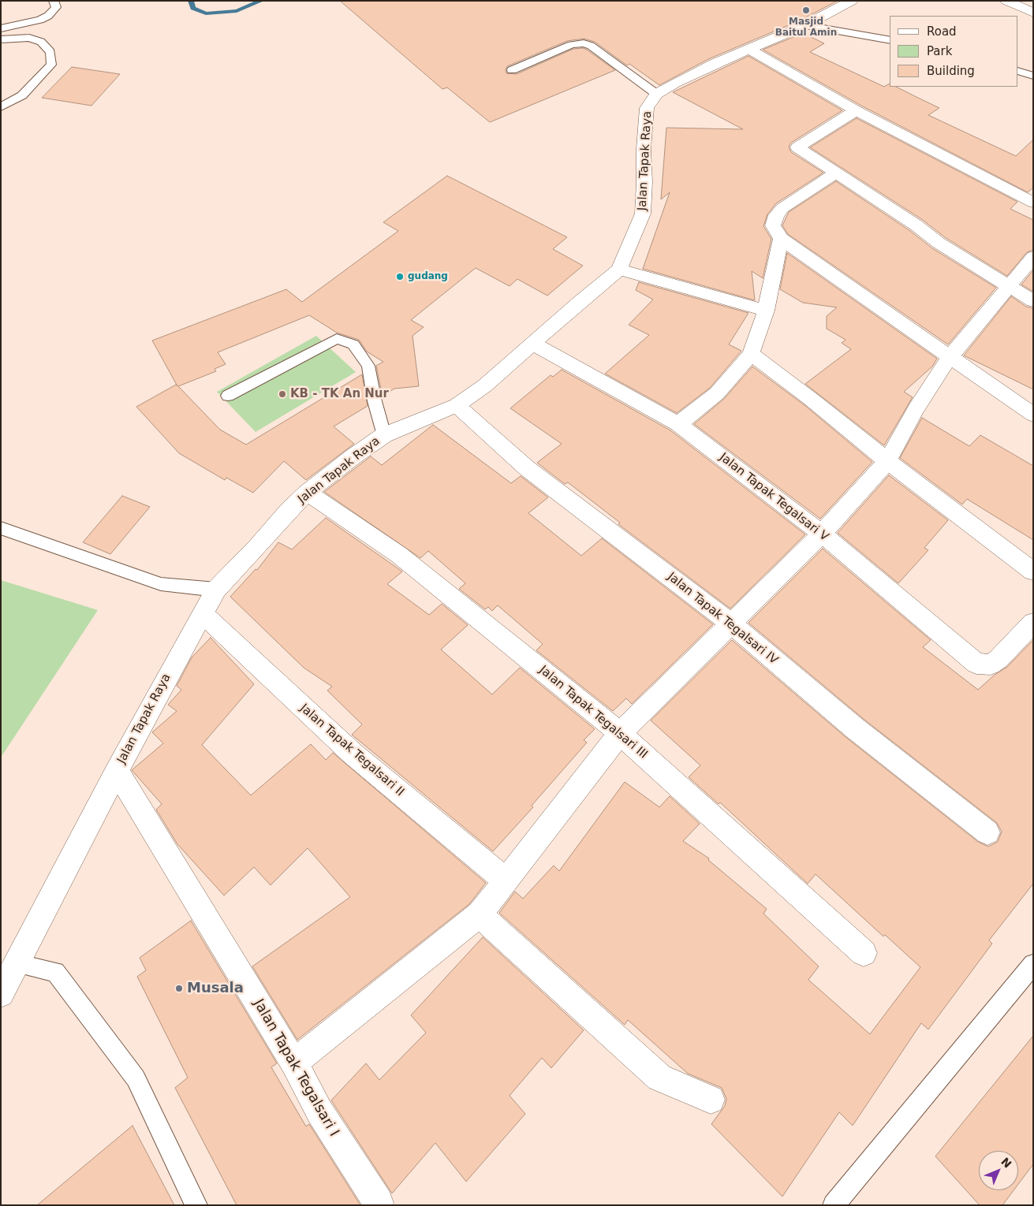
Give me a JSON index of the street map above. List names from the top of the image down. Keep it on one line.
{"streets":{"street":["Jalan Tapak Raya","Jalan Tapak Tegalsari V","Jalan Tapak Tegalsari IV","Jalan Tapak Tegalsari III","Jalan Tapak Tegalsari II","Jalan Tapak Tegalsari I"]},"crossings":[["Jalan Tapak Raya","Jalan Tapak Tegalsari V"],["Jalan Tapak Raya","Jalan Tapak Tegalsari IV"],["Jalan Tapak Raya","Jalan Tapak Tegalsari III"],["Jalan Tapak Raya","Jalan Tapak Tegalsari II"],["Jalan Tapak Raya","Jalan Tapak Tegalsari I"]],"places":["Masjid Baitul Amin","gudang","KB - TK An Nur","Musala"],"legend":["Road","Park","Building"],"north":"top right"}
